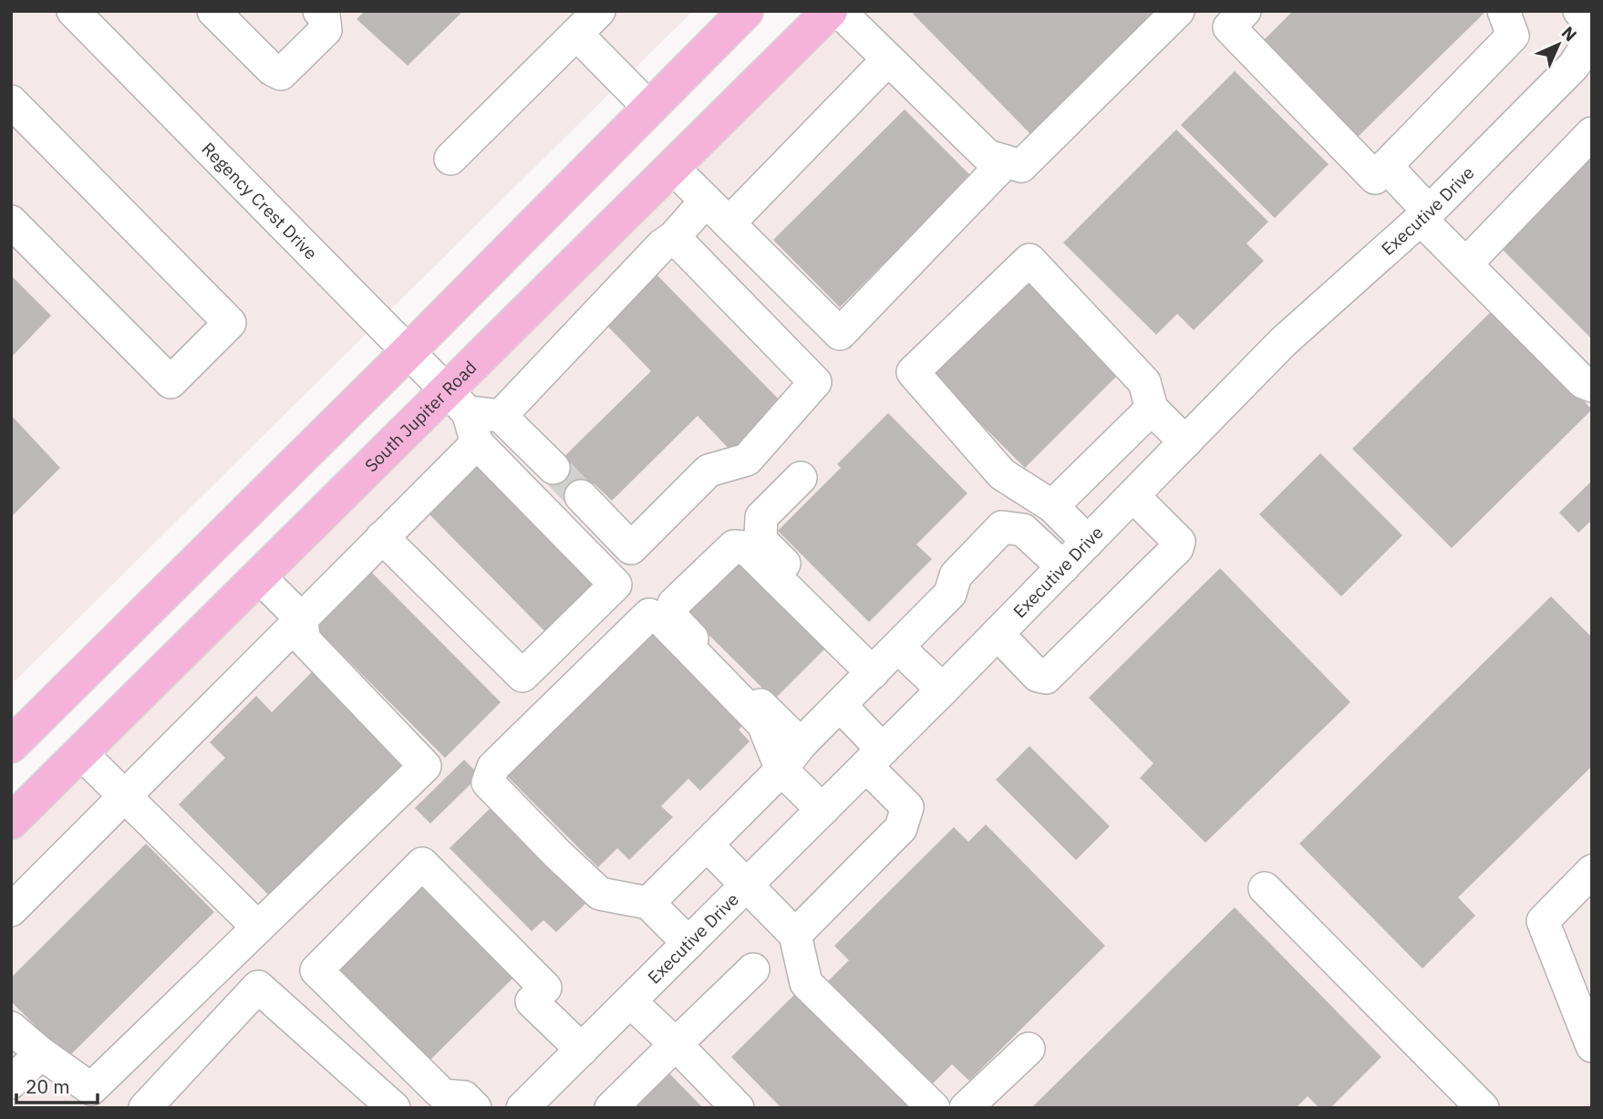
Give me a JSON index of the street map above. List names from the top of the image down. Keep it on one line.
{"streets":{"main road":["South Jupiter Road"],"street":["Regency Crest Drive","Executive Drive"]},"crossings":[["Regency Crest Drive","South Jupiter Road"]],"scale_bar":"20 m","north":"top right"}
